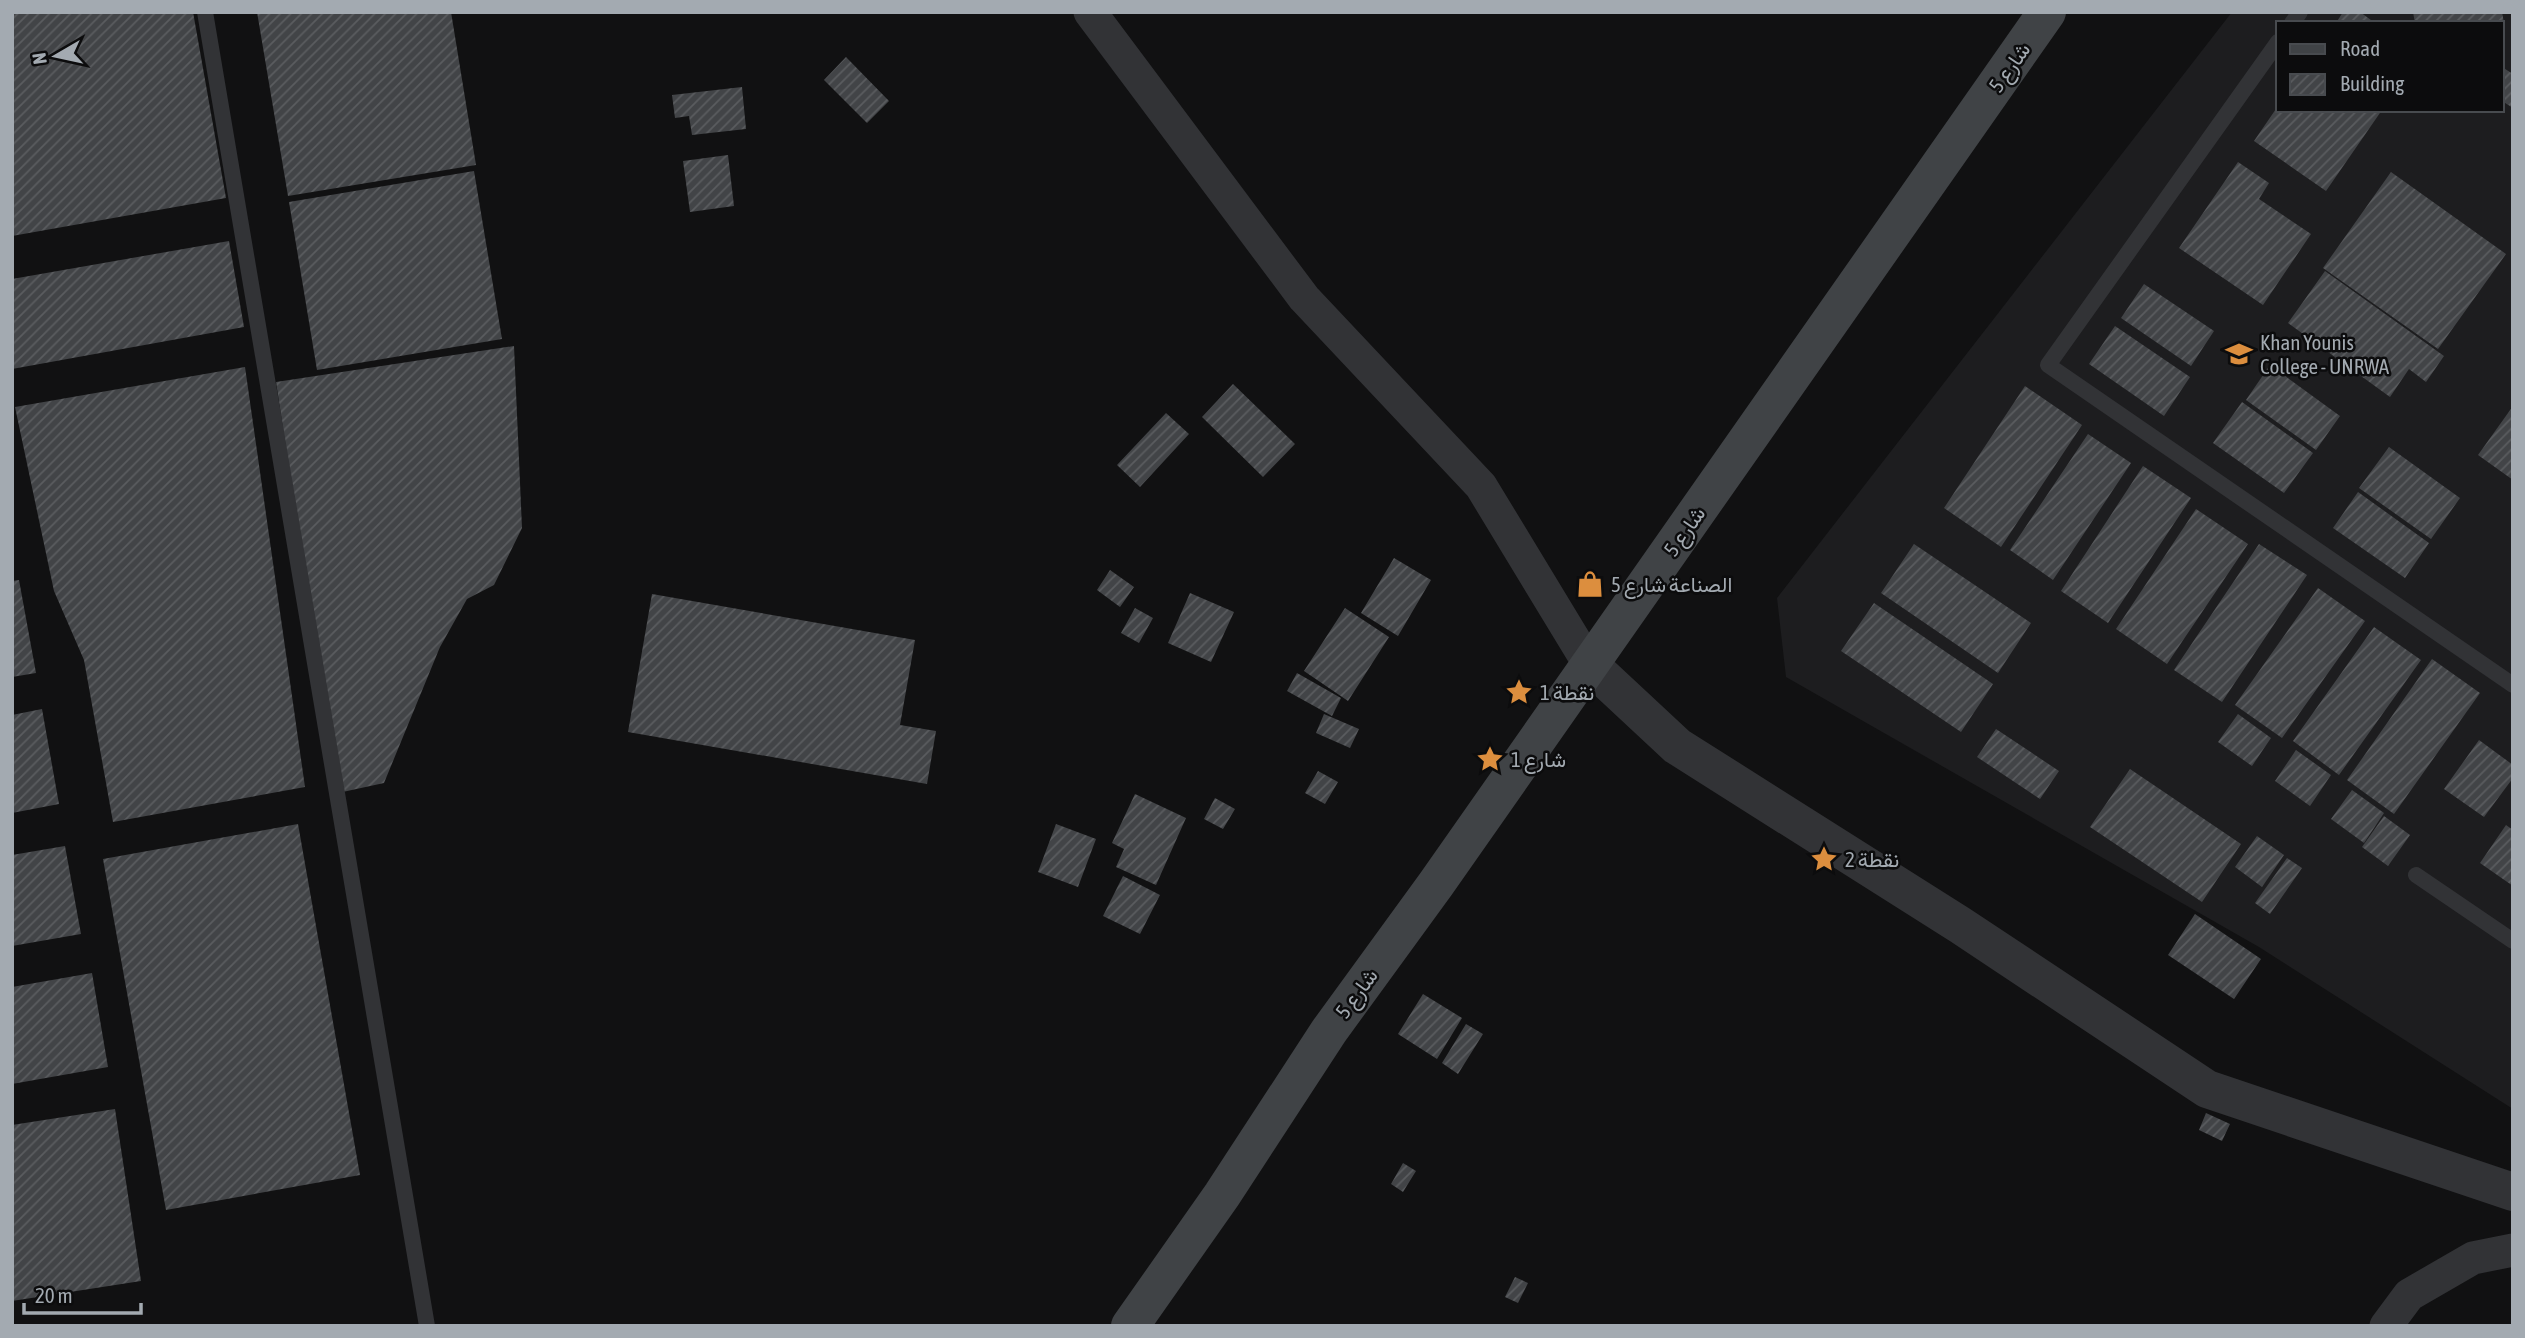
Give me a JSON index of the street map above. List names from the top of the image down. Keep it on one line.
{"streets":{"main road":["شارع 5"]},"places":{"school or university":["Khan Younis College - UNRWA"],"shop":["الصناعة شارع 5"],"place":["نقطة 1","شارع 1","نقطة 2"]},"legend":["Road","Building"],"scale_bar":"20 m","north":"left"}
